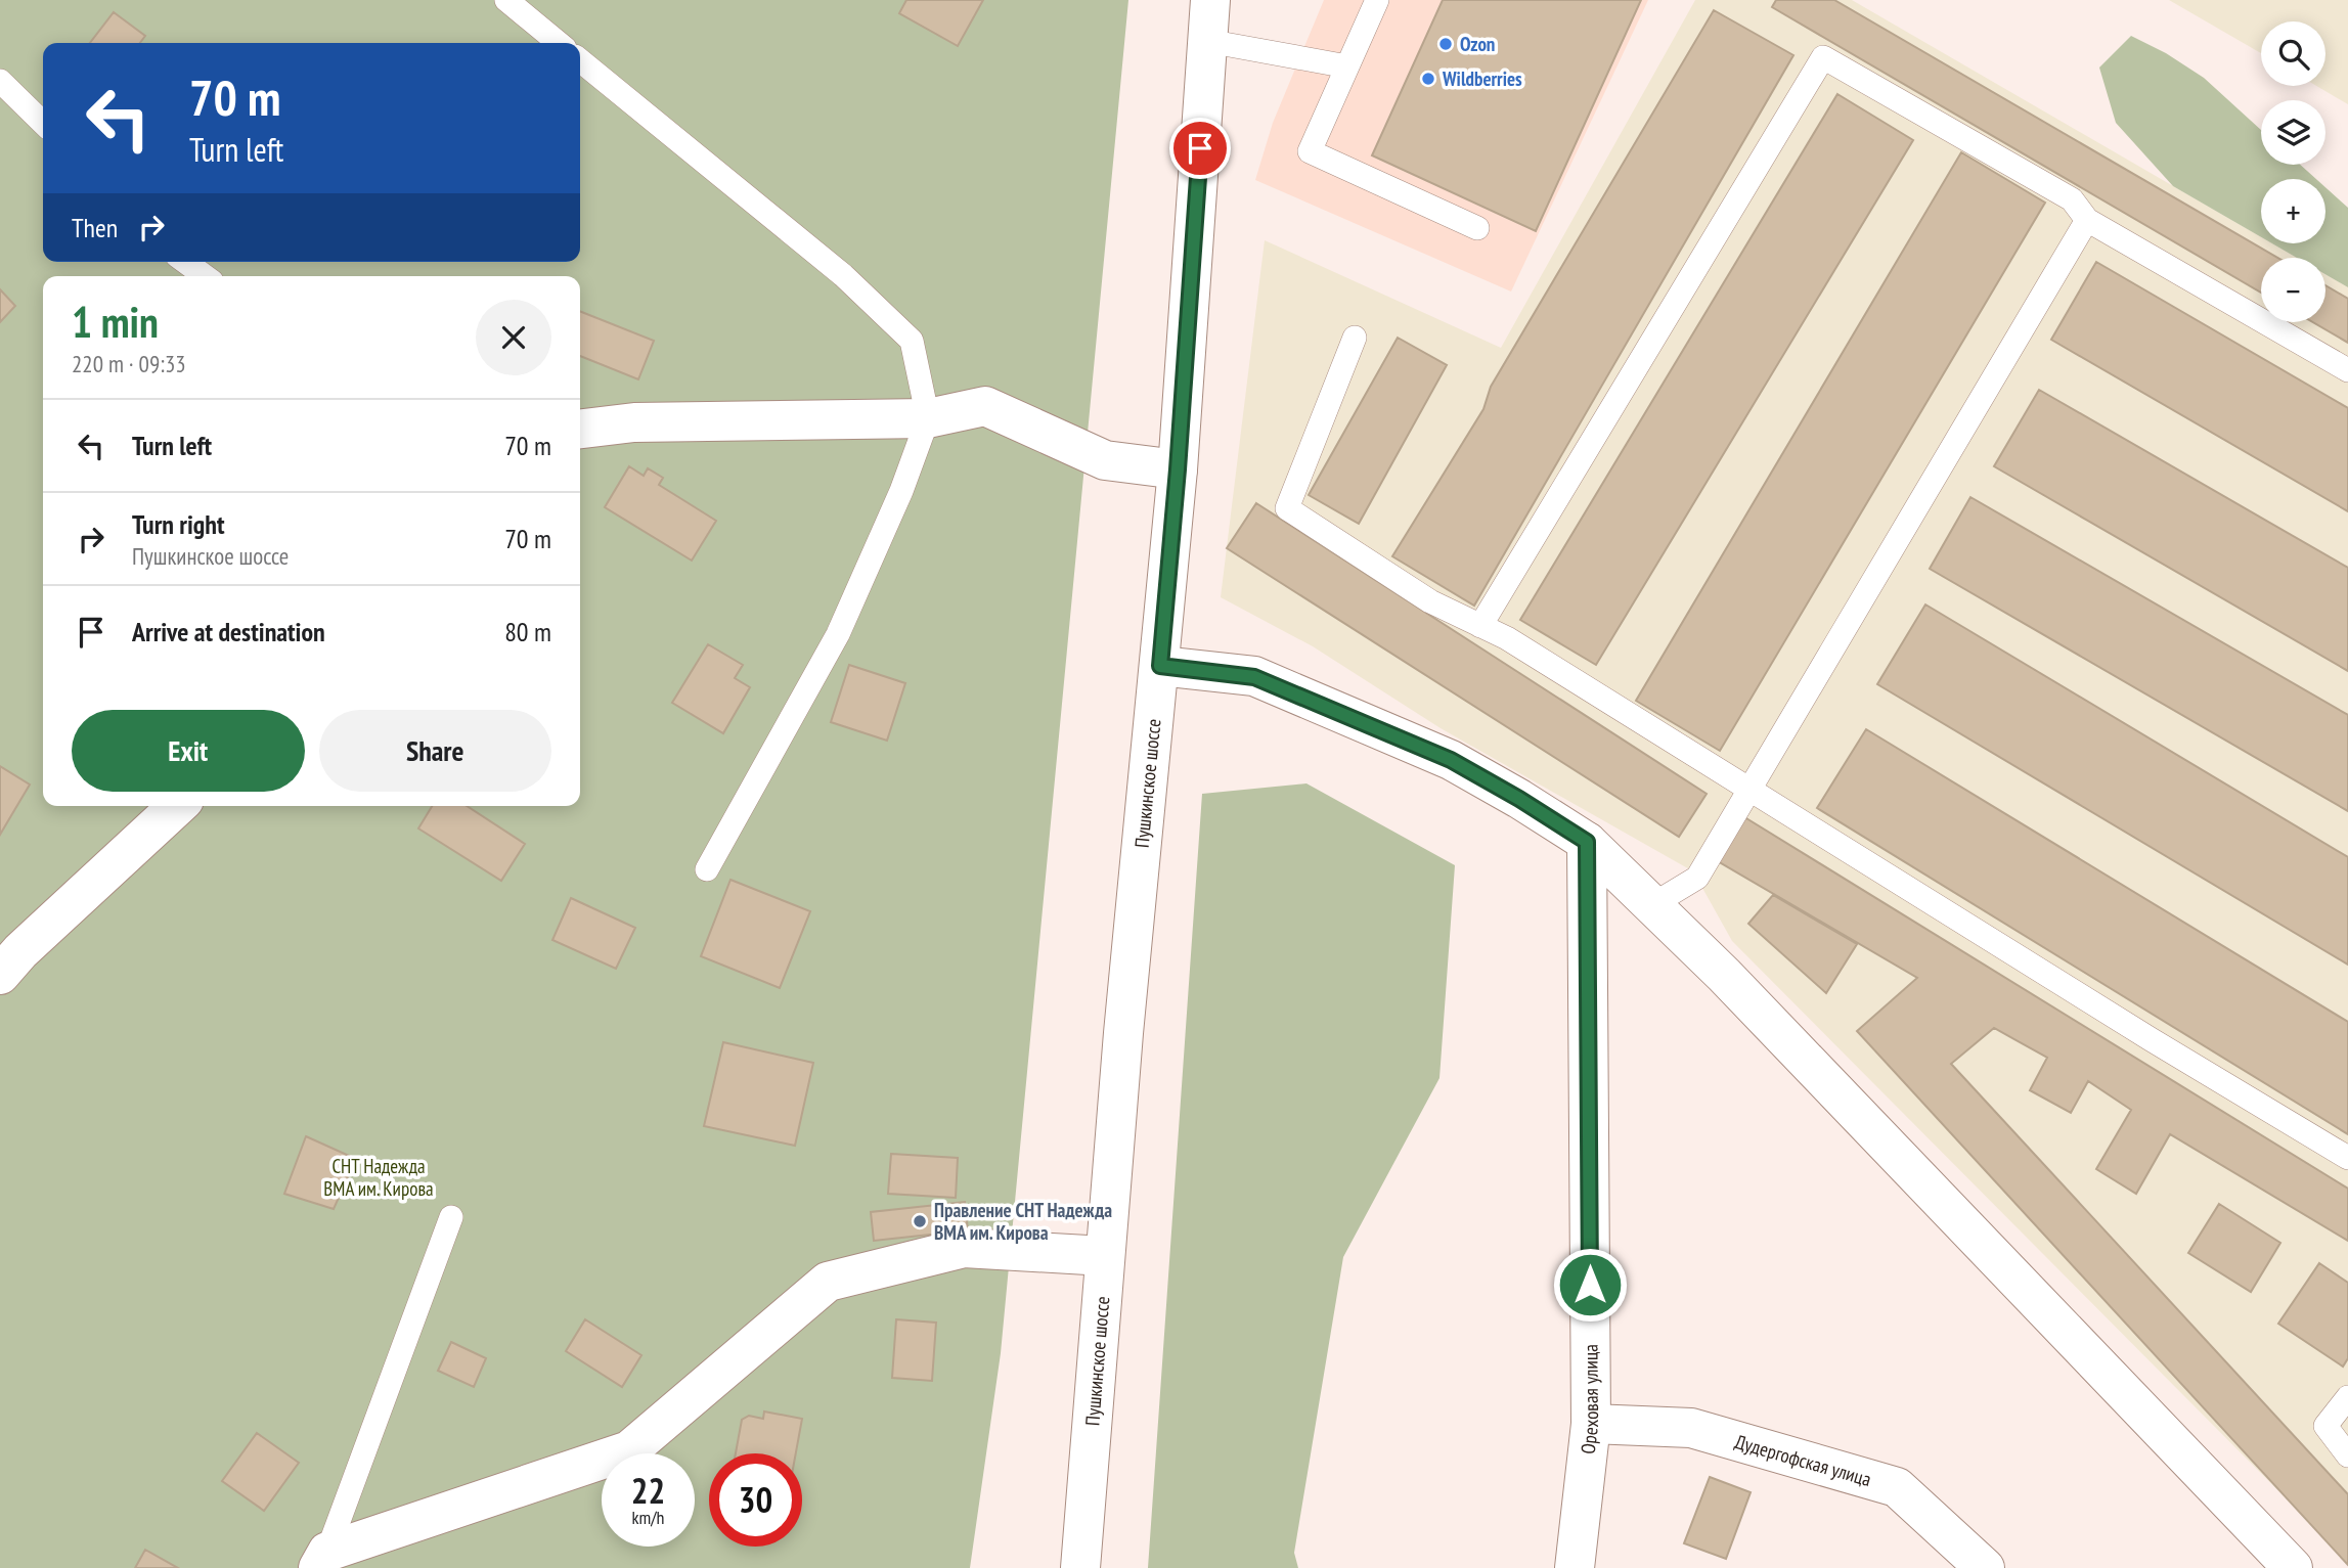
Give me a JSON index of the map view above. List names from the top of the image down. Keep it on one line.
{"streets":{"street":["Пушкинское шоссе","Ореховая улица","Дудергофская улица"]},"crossings":[["Ореховая улица","Дудергофская улица"]],"parks":["СНТ Надежда ВМА им. Кирова"],"places":["Ozon","Wildberries","Правление СНТ Надежда ВМА им. Кирова"],"page":{"map_buttons":["+","−"],"turn":["70 m","Turn left"],"then":"Then","heading":["1 min","220 m · 09:33"],"list":[{"name":"Turn left","value":"70 m"},{"name":"Turn right","note":"Пушкинское шоссе","value":"70 m"},{"name":"Arrive at destination","value":"80 m"}],"buttons":["Exit","Share"],"speed":"22 km/h","limit":"30"}}
